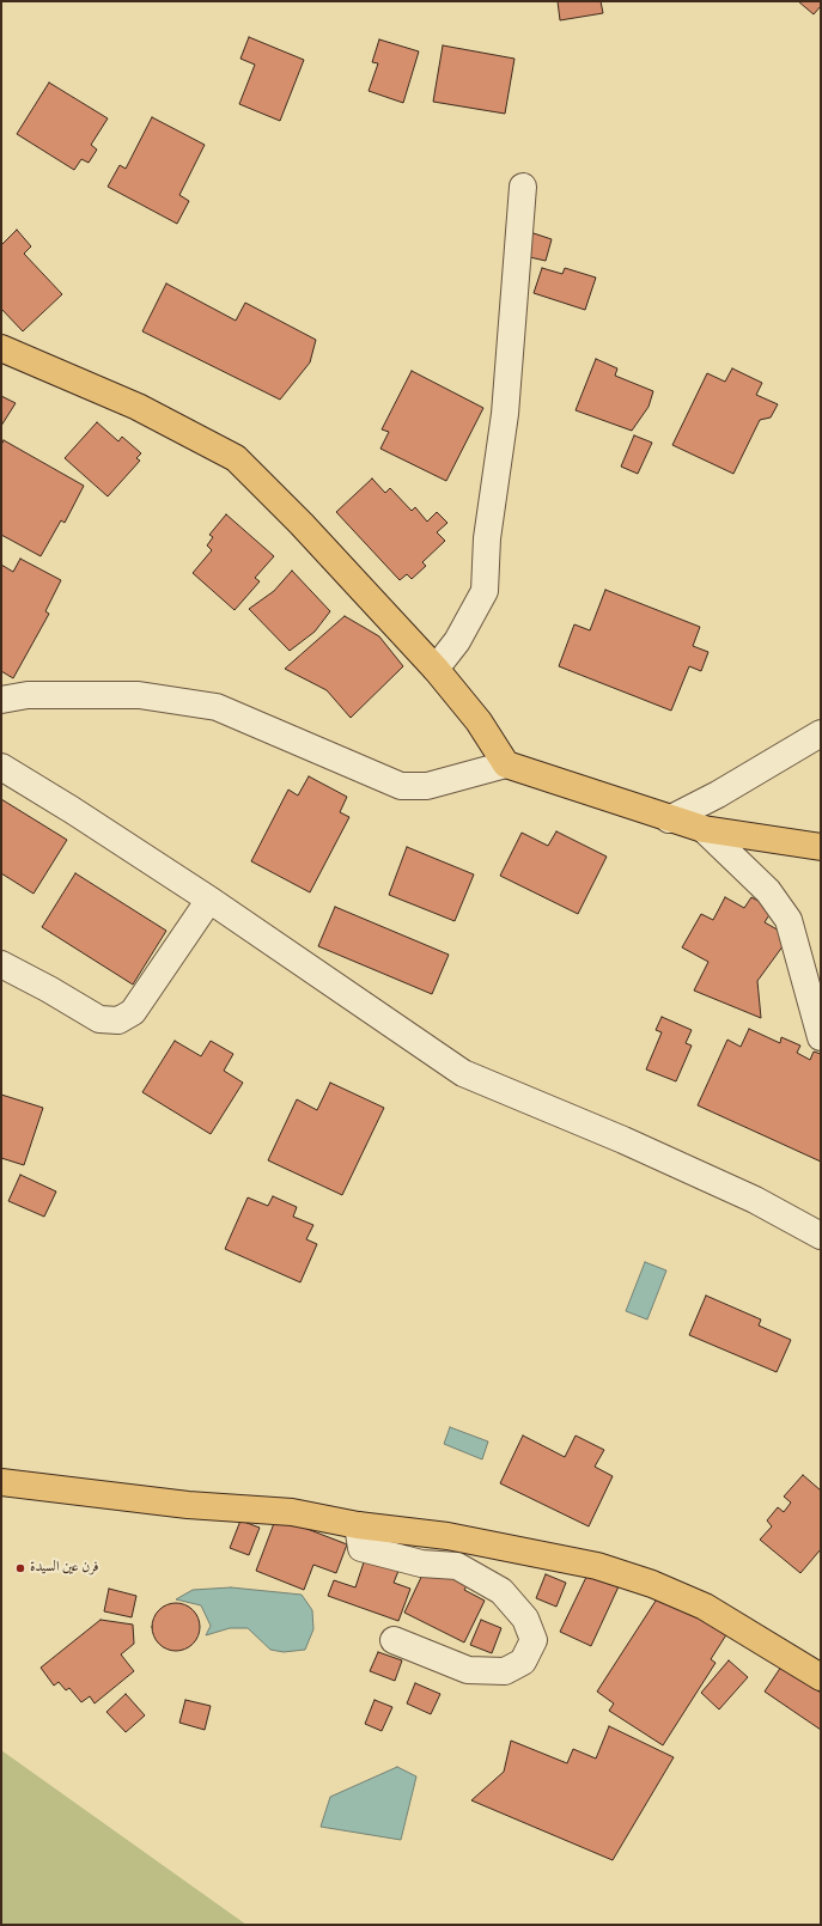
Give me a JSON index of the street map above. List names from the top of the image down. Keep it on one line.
{"places":["فرن عين السيدة"]}
